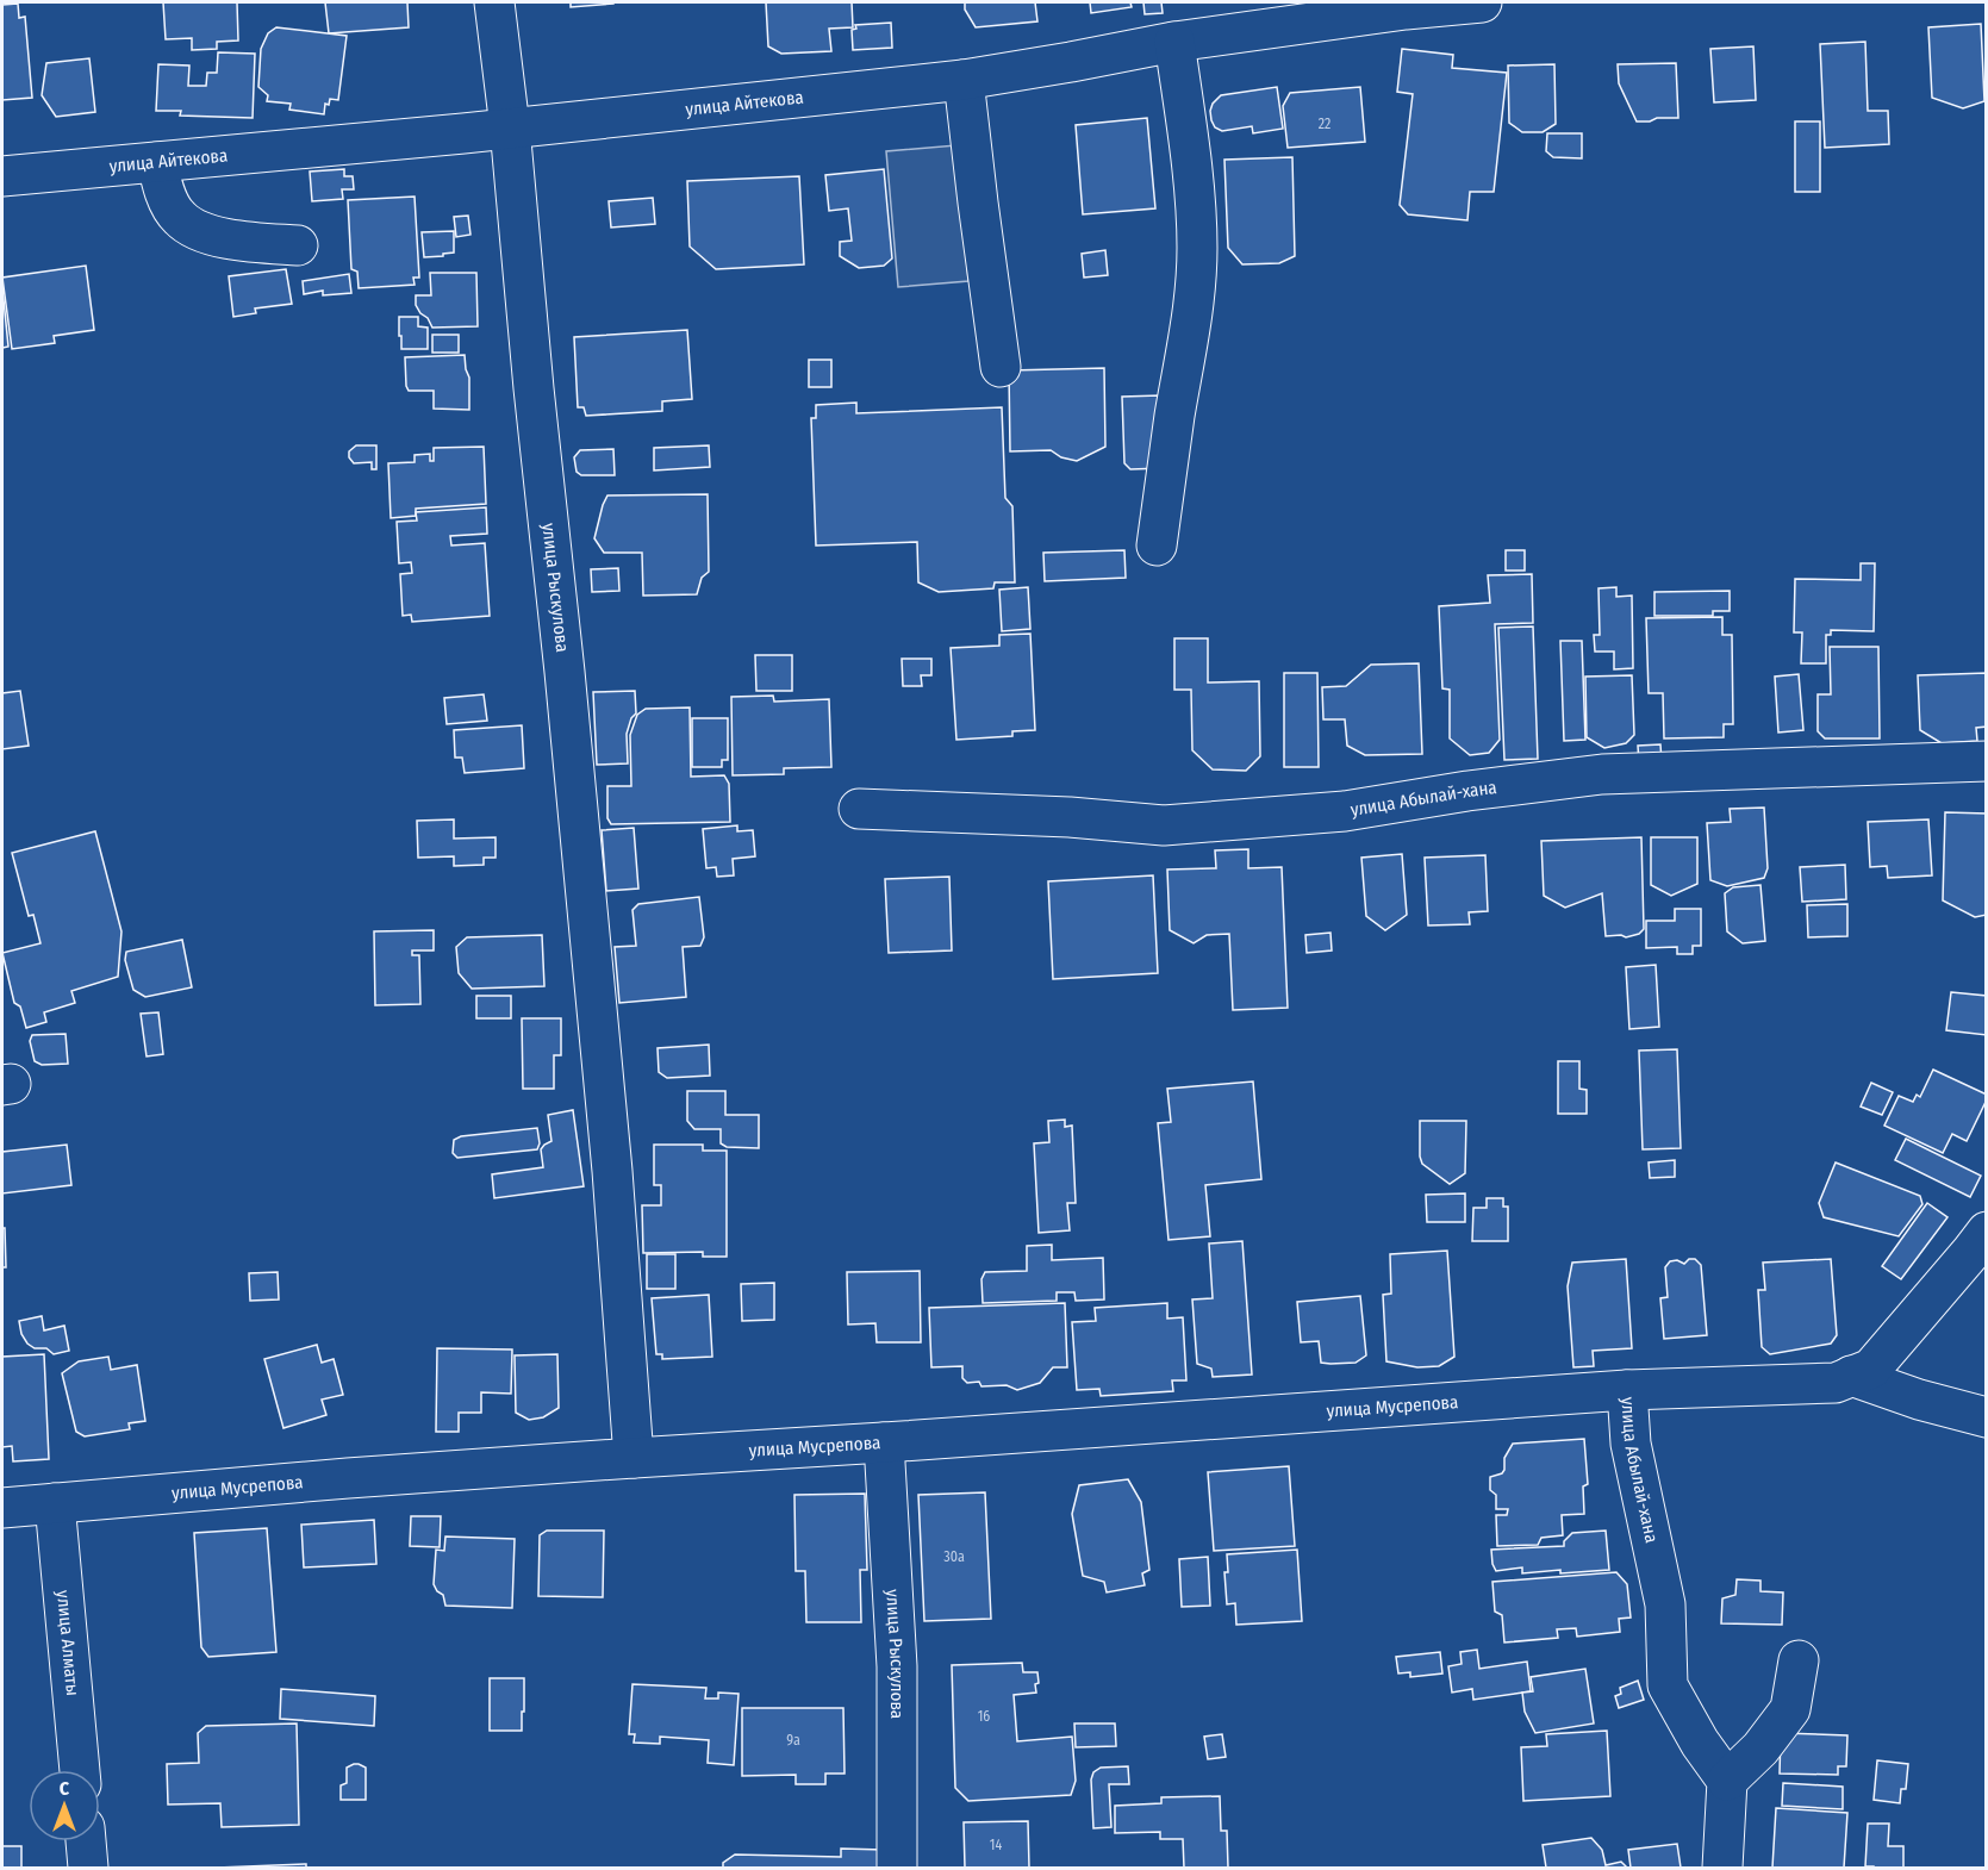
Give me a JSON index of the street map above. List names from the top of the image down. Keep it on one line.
{"streets":{"street":["улица Айтекова","улица Рыскулова","улица Абылай-хана","улица Мусрепова","улица Алматы"]},"crossings":[["улица Айтекова","улица Рыскулова"],["улица Рыскулова","улица Мусрепова"],["улица Абылай-хана","улица Мусрепова"],["улица Мусрепова","улица Алматы"]],"house_numbers":["22","30а","16","9а","14"],"north":"top"}
